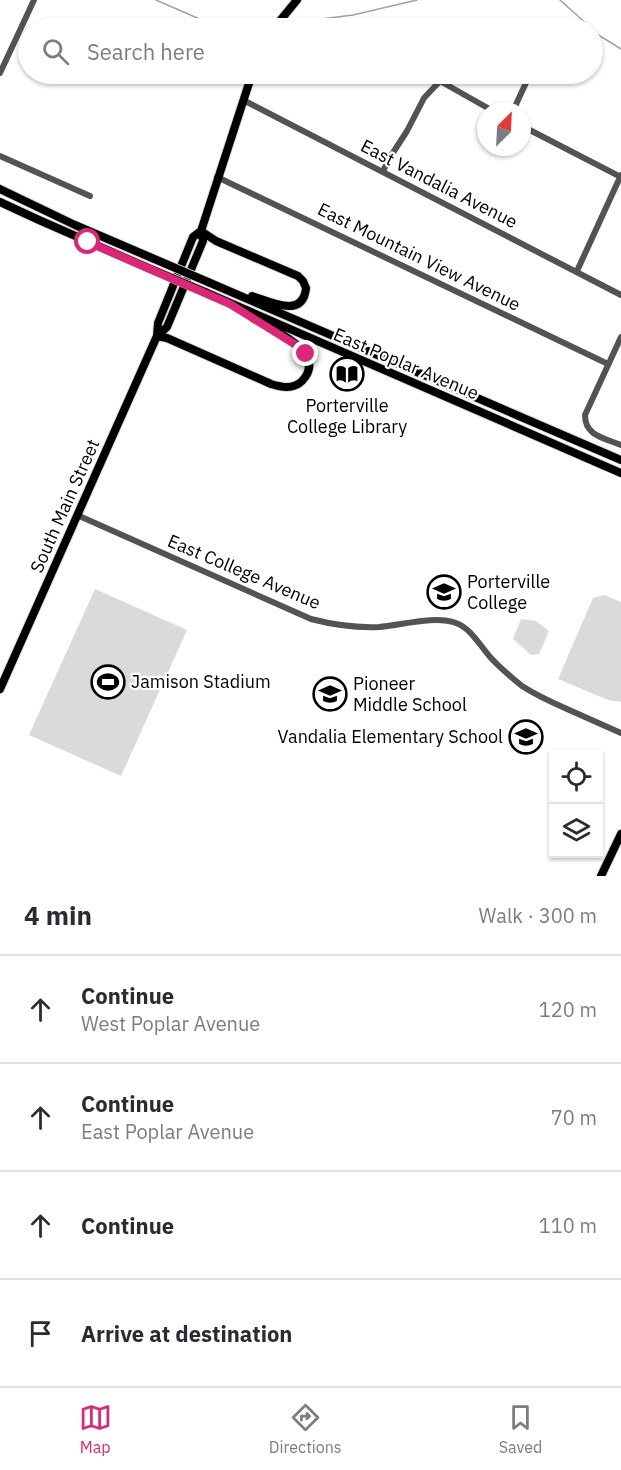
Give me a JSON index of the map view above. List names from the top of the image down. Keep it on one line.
{"streets":{"main road":["East Poplar Avenue","South Main Street"],"street":["East Vandalia Avenue","East Mountain View Avenue","East College Avenue"]},"crossings":[["East Vandalia Avenue","South Main Street"],["East Mountain View Avenue","South Main Street"],["South Main Street","East College Avenue"]],"places":{"library":["Porterville College Library"],"school or university":["Porterville College","Pioneer Middle School","Vandalia Elementary School"],"sports":["Jamison Stadium"]},"north":"top right","page":{"search":"Search here","heading":["4 min","Walk · 300 m"],"list":[["Continue","West Poplar Avenue","120 m"],["Continue","East Poplar Avenue","70 m"],["Continue","110 m"],"Arrive at destination"],"nav":["Map","Directions","Saved"]}}
